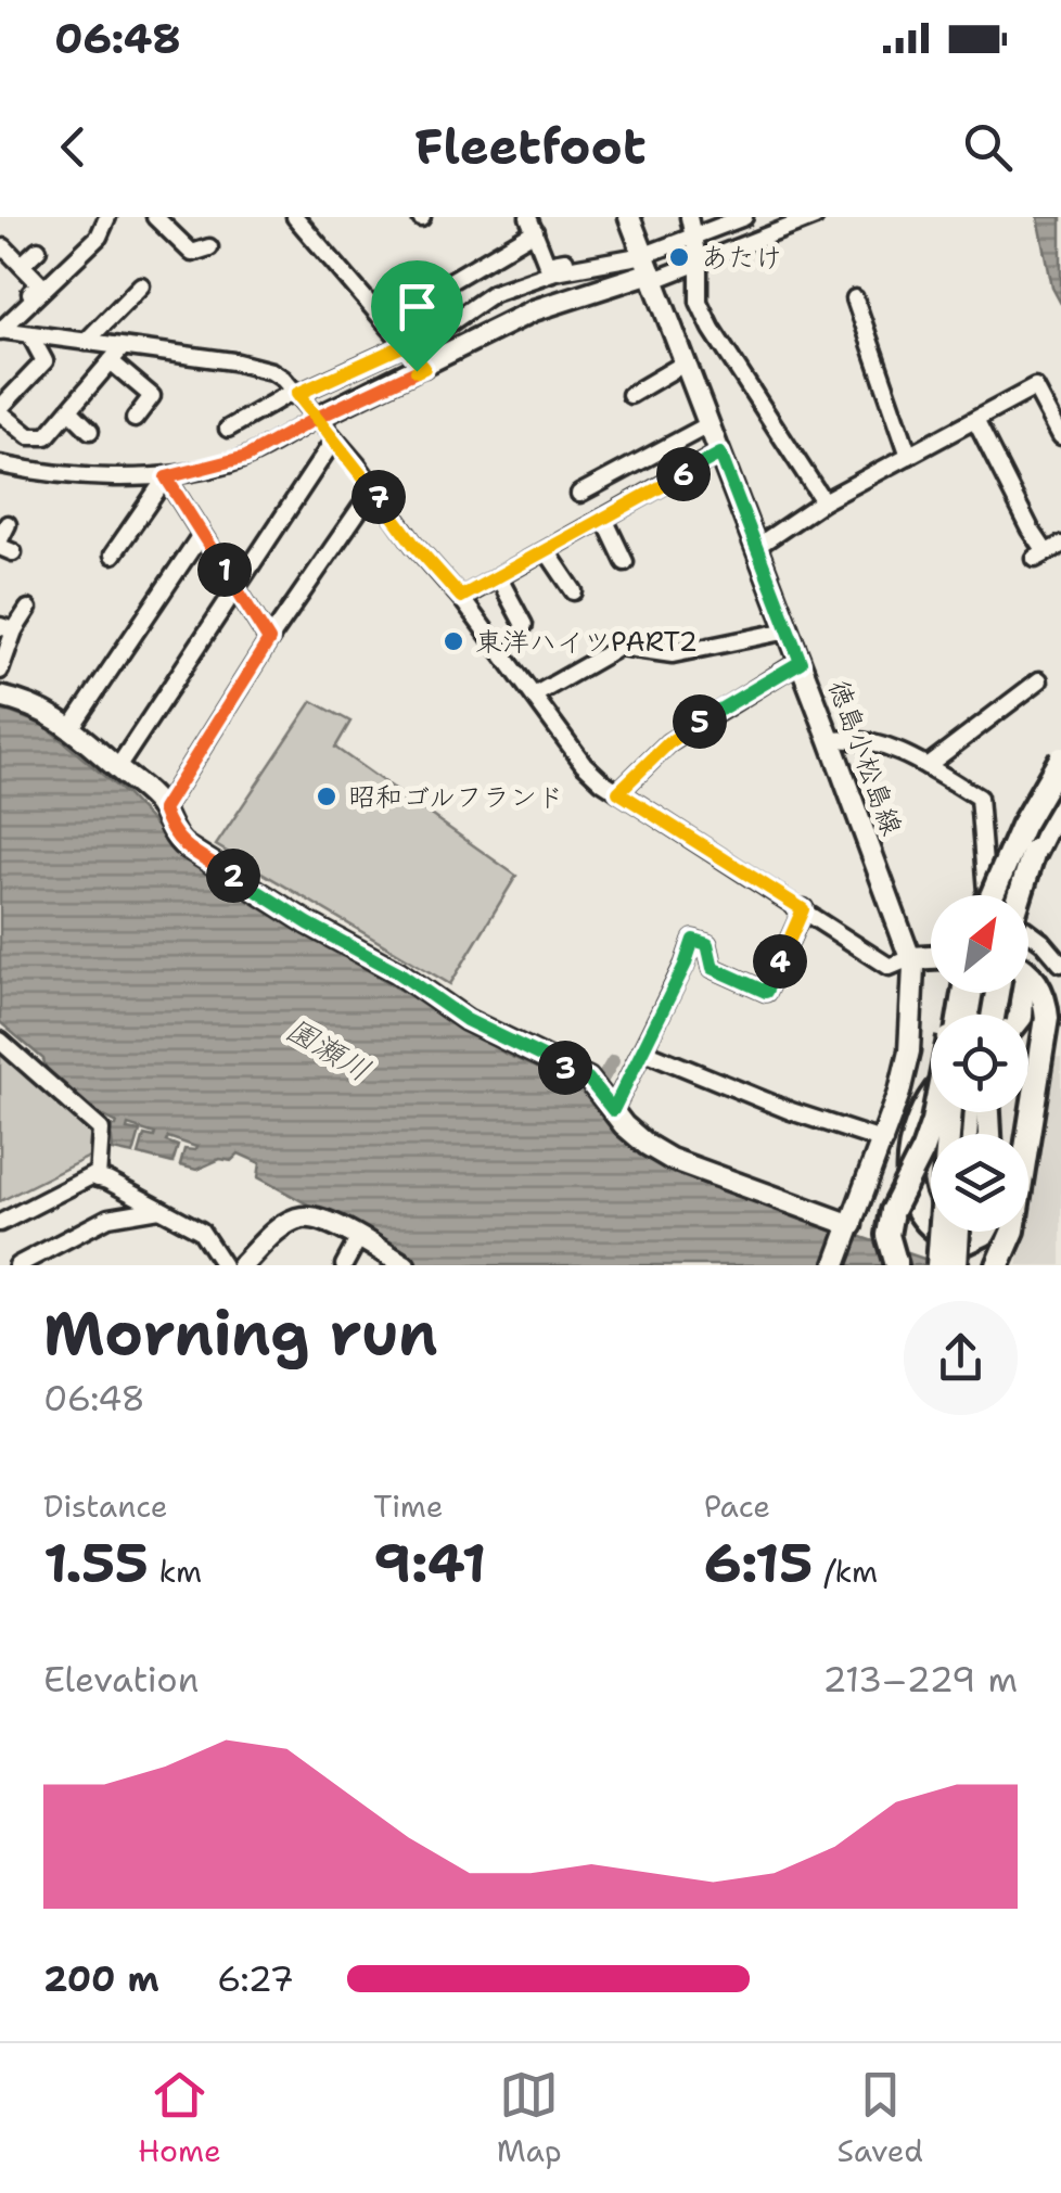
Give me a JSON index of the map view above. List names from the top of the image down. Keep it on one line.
{"streets":{"street":["徳島小松島線"]},"water":["園瀬川"],"places":["あたけ","東洋ハイツPART2","昭和ゴルフランド"],"north":"top right","page":{"status":"06:48","header":"Fleetfoot","pins":["6","7","1","5","2","4","3"],"heading":["Morning run","06:48"],"stats":[["Distance","1.55 km"],["Time","9:41"],["Pace","6:15 /km"]],"chart":["Elevation","213–229 m"],"list":[{"name":"200 m","note":"6:27"}],"tabs":["Home","Map","Saved"]}}
